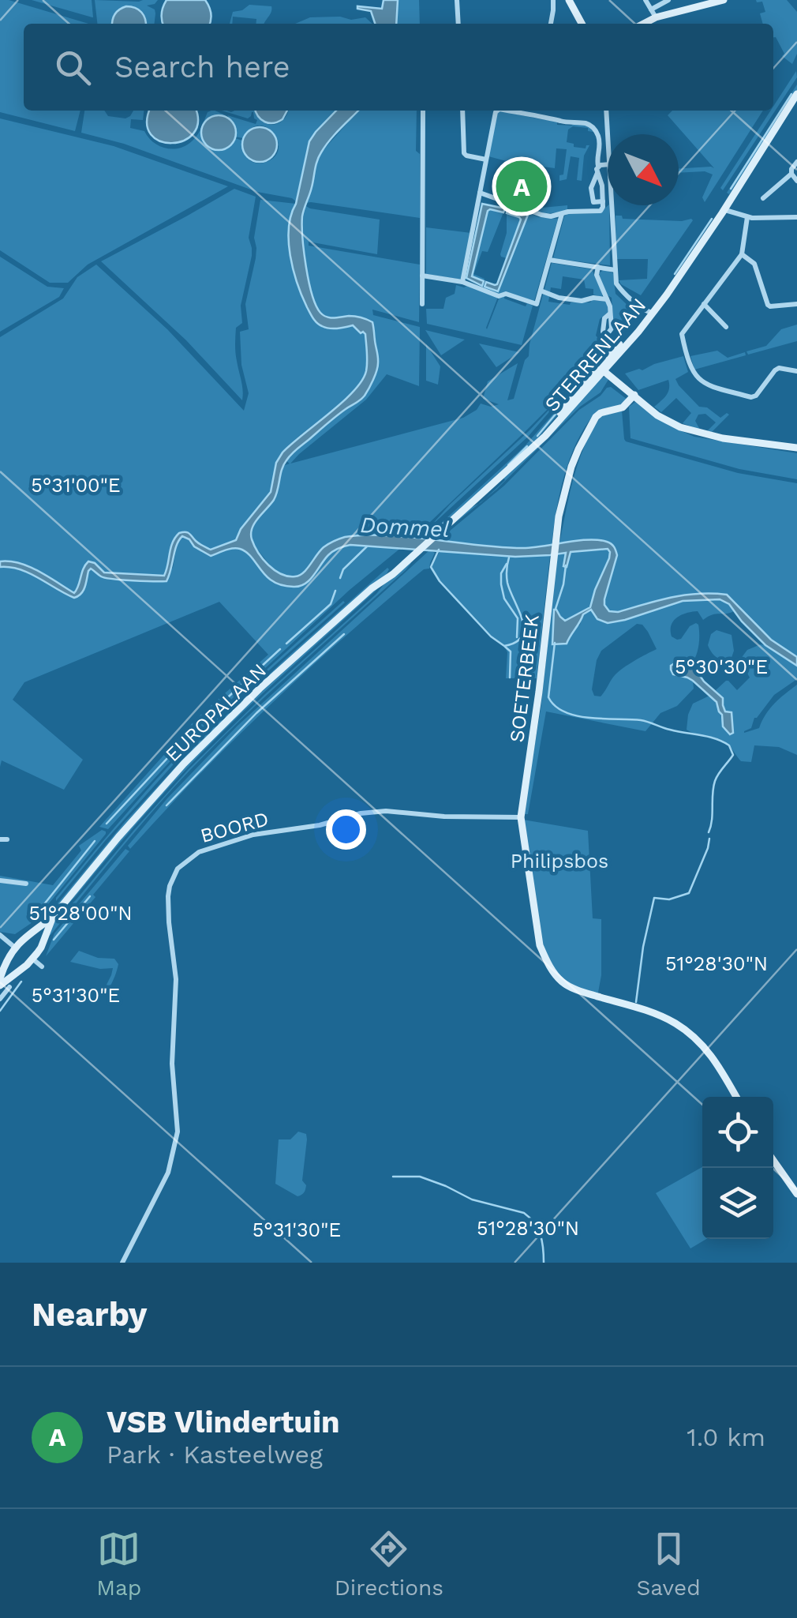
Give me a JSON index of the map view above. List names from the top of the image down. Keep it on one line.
{"streets":{"main road":["STERRENLAAN","SOETERBEEK","EUROPALAAN"],"street":["BOORD"]},"crossings":[["STERRENLAAN","EUROPALAAN"],["SOETERBEEK","BOORD"]],"water":["Dommel"],"parks":["Philipsbos"],"north":"bottom right","page":{"search":"Search here","pins":"A","heading":"Nearby","list":[{"mark":"A","name":"VSB Vlindertuin","note":"Park · Kasteelweg","value":"1.0 km"}],"nav":["Map","Directions","Saved"]},"coordinates":["5°31'00\"E","5°30'30\"E","51°28'00\"N","51°28'30\"N","5°31'30\"E"]}
